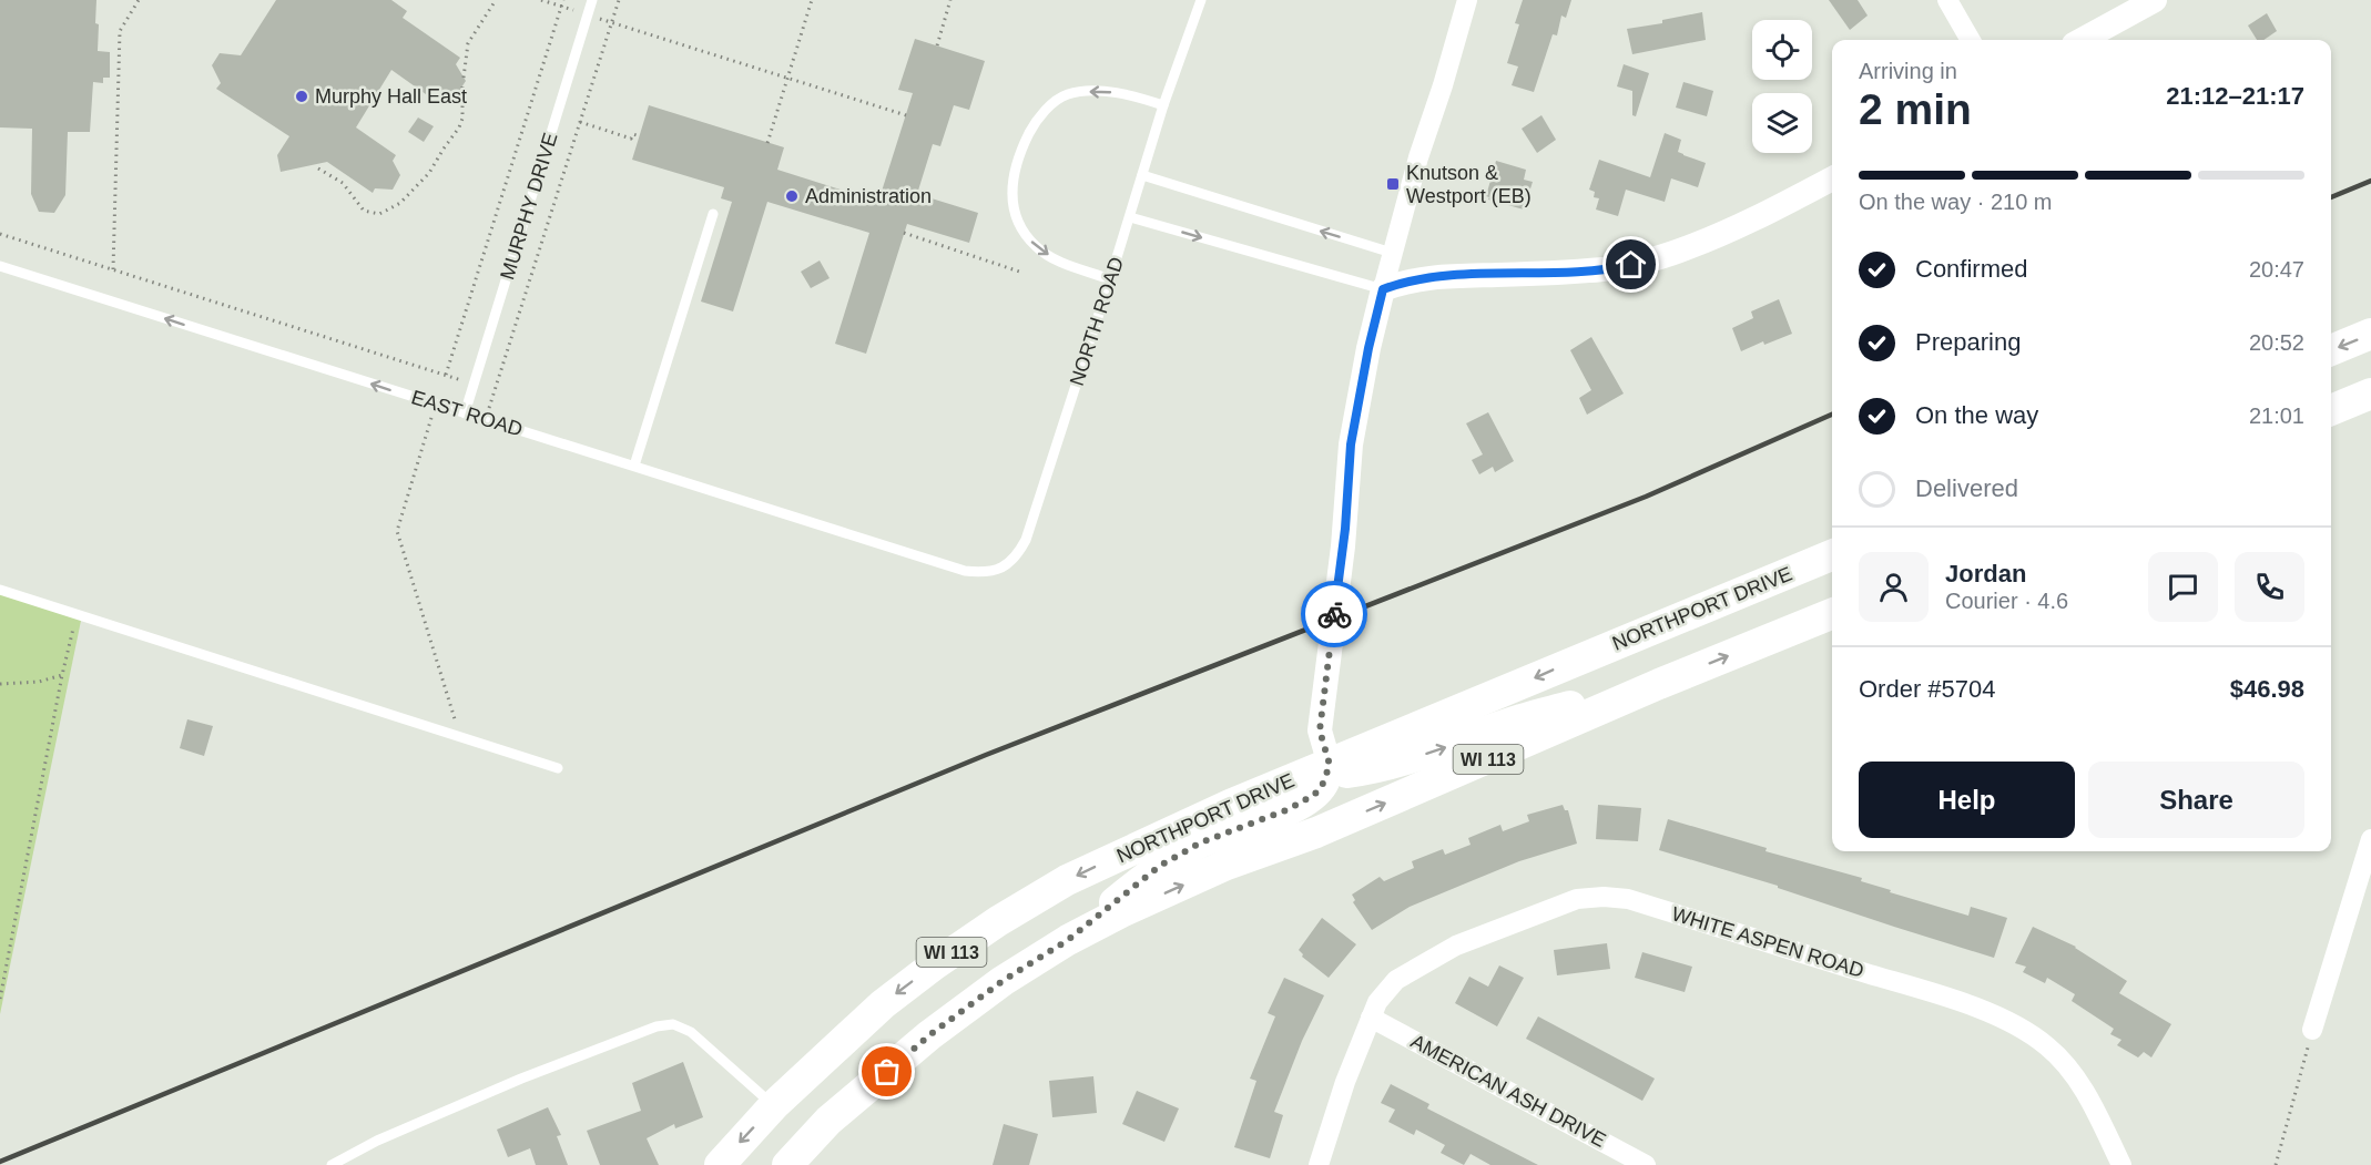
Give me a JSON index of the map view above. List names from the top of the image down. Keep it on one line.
{"streets":{"main road":["NORTHPORT DRIVE","WI 113"],"street":["WHITE ASPEN ROAD","AMERICAN ASH DRIVE"],"lane":["MURPHY DRIVE","NORTH ROAD","EAST ROAD"]},"crossings":[["MURPHY DRIVE","EAST ROAD"],["NORTH ROAD","EAST ROAD"],["WHITE ASPEN ROAD","AMERICAN ASH DRIVE"]],"one_way":["EAST ROAD"],"places":{"other":["Murphy Hall East","Administration"],"transit":["Knutson & Westport (EB)"]},"page":{"heading":["2 min","Arriving in","21:12–21:17"],"panel":["Jordan","Courier · 4.6","Order #5704","$46.98"],"bar":"On the way · 210 m","list":[["Confirmed","20:47"],["Preparing","20:52"],["On the way","21:01"],"Delivered"],"buttons":["Help","Share"]}}
